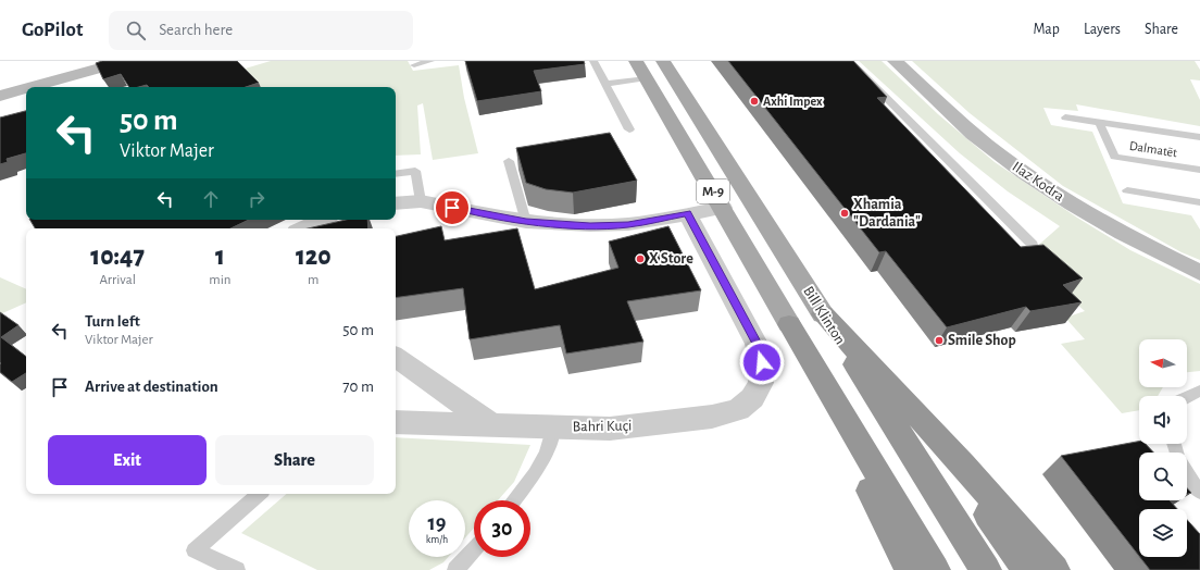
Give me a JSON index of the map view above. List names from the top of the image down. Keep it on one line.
{"streets":{"highway":["M-9","Bill Klinton"],"street":["Ilaz Kodra","Bahri Kuçi"],"lane":["Dalmatët"]},"places":["Axhi Impex","Xhamia \"Dardania\"","X Store","Smile Shop"],"north":"left","page":{"header":"GoPilot","search":"Search here","nav":["Map","Layers","Share"],"turn":["50 m","Viktor Majer"],"eta":["10:47","Arrival","1","min","120","m"],"list":[{"name":"Turn left","note":"Viktor Majer","value":"50 m"},{"name":"Arrive at destination","value":"70 m"}],"buttons":["Exit","Share"],"speed":"19 km/h","limit":"30"}}
